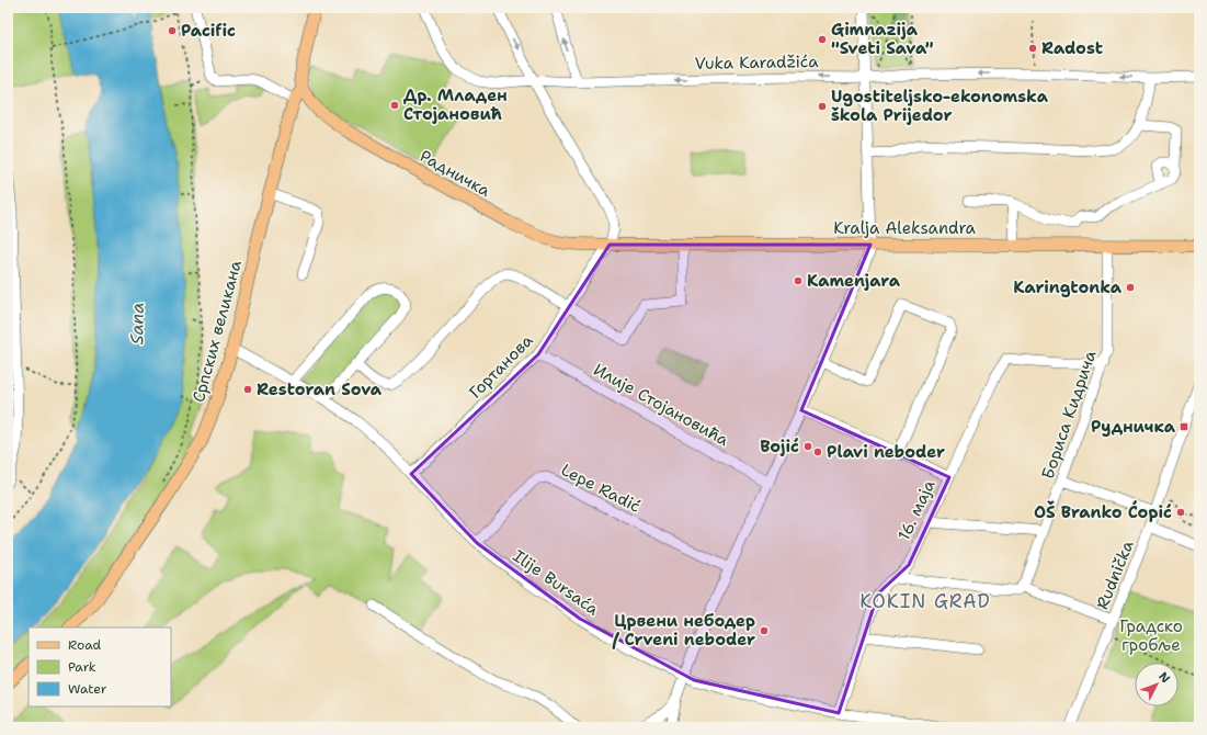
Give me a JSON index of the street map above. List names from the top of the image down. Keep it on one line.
{"streets":{"main road":["Радничка","Kralja Aleksandra","Српских великана"],"street":["Vuka Karadžića","Гортанова","Илије Стојановића","Бориса Kидрича","Lepe Radić","16. маја","Rudnička","Ilije Bursaća"]},"crossings":[["Радничка","Kralja Aleksandra"],["Радничка","Српских великана"],["Радничка","Гортанова"],["Kralja Aleksandra","Гортанова"],["Kralja Aleksandra","Бориса Kидрича"],["Српских великана","Ilije Bursaća"],["Гортанова","Илије Стојановића"],["Гортанова","Ilije Bursaća"],["Бориса Kидрича","16. маја"],["Lepe Radić","Ilije Bursaća"],["16. маја","Ilije Bursaća"]],"districts":["KOKIN GRAD"],"water":["Sana"],"parks":["Градско гробље"],"places":{"other":["Pacific","Gimnazija \"Sveti Sava\"","Radost","Др. Младен Стојановић","Ugostiteljsko-ekonomska škola Prijedor","Kamenjara","Karingtonka","Restoran Sova","Bojić","Plavi neboder","OŠ Branko Ćopić","Црвени небодер / Crveni neboder"],"transit":["Рудничка"]},"legend":["Road","Park","Water"],"north":"top right"}
